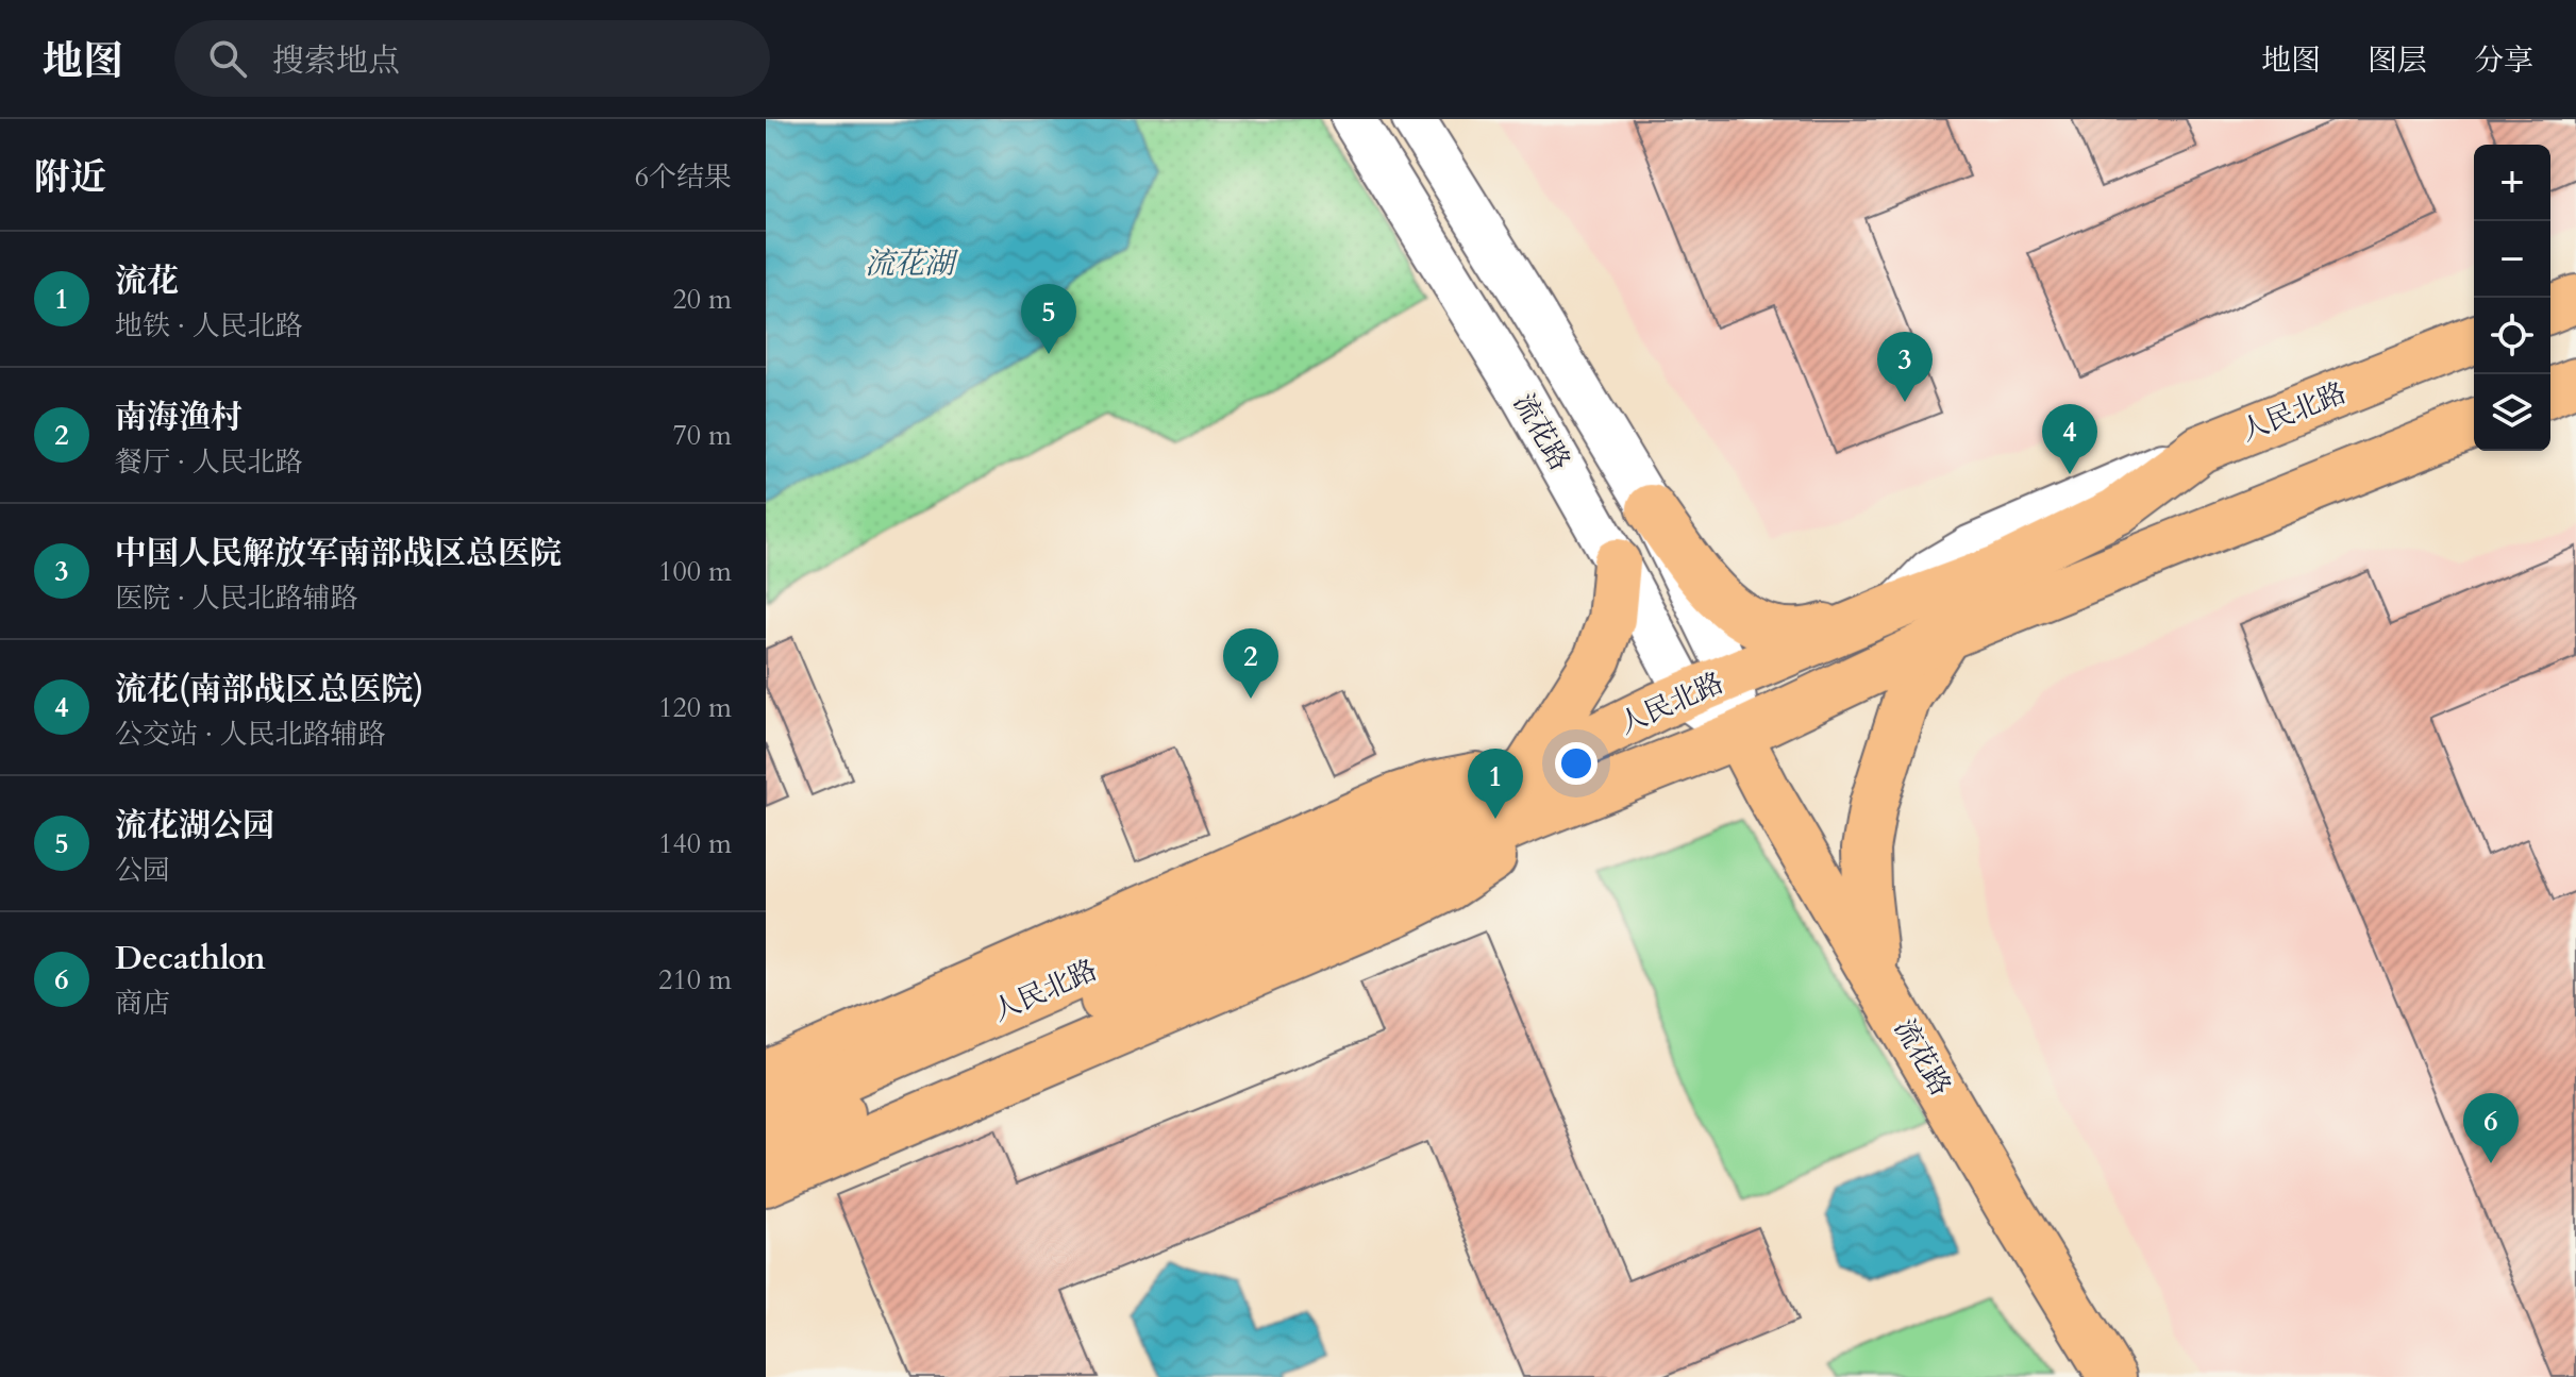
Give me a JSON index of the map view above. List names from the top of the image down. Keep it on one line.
{"streets":{"main road":["人民北路","流花路"]},"crossings":[["人民北路","流花路"]],"water":["流花湖"],"page":{"header":"地图","search":"搜索地点","nav":["地图","图层","分享"],"heading":["附近","6个结果"],"map_buttons":["+","−"],"list":[{"mark":"1","name":"流花","note":"地铁 · 人民北路","value":"20 m"},{"mark":"2","name":"南海渔村","note":"餐厅 · 人民北路","value":"70 m"},{"mark":"3","name":"中国人民解放军南部战区总医院","note":"医院 · 人民北路辅路","value":"100 m"},{"mark":"4","name":"流花(南部战区总医院)","note":"公交站 · 人民北路辅路","value":"120 m"},{"mark":"5","name":"流花湖公园","note":"公园","value":"140 m"},{"mark":"6","name":"Decathlon","note":"商店","value":"210 m"}],"pins":["5","3","4","2","1","6"]}}
